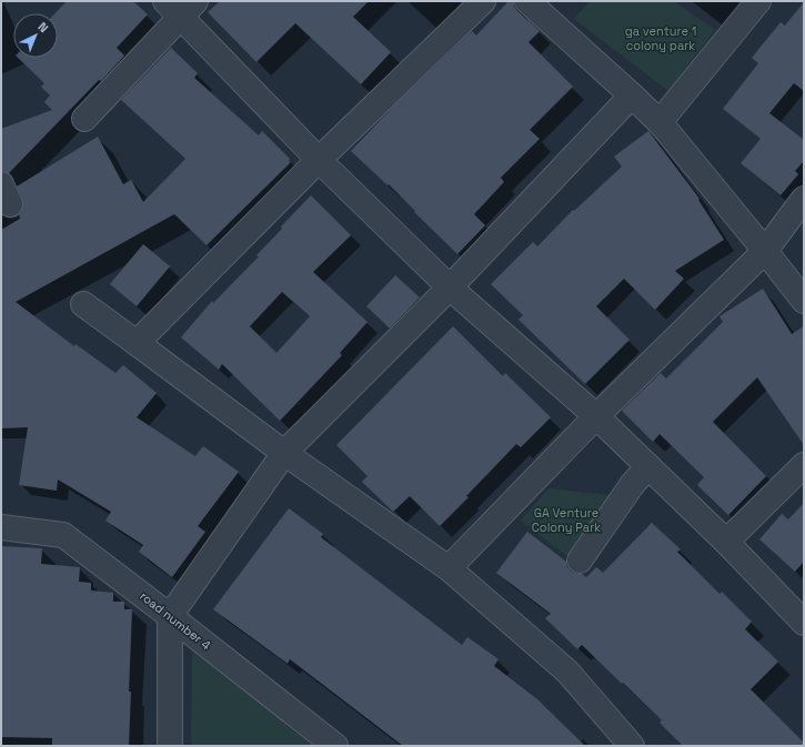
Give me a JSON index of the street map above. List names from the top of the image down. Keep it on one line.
{"streets":{"street":["road number 4"]},"parks":["ga venture 1 colony park","GA Venture Colony Park"],"north":"top right"}
